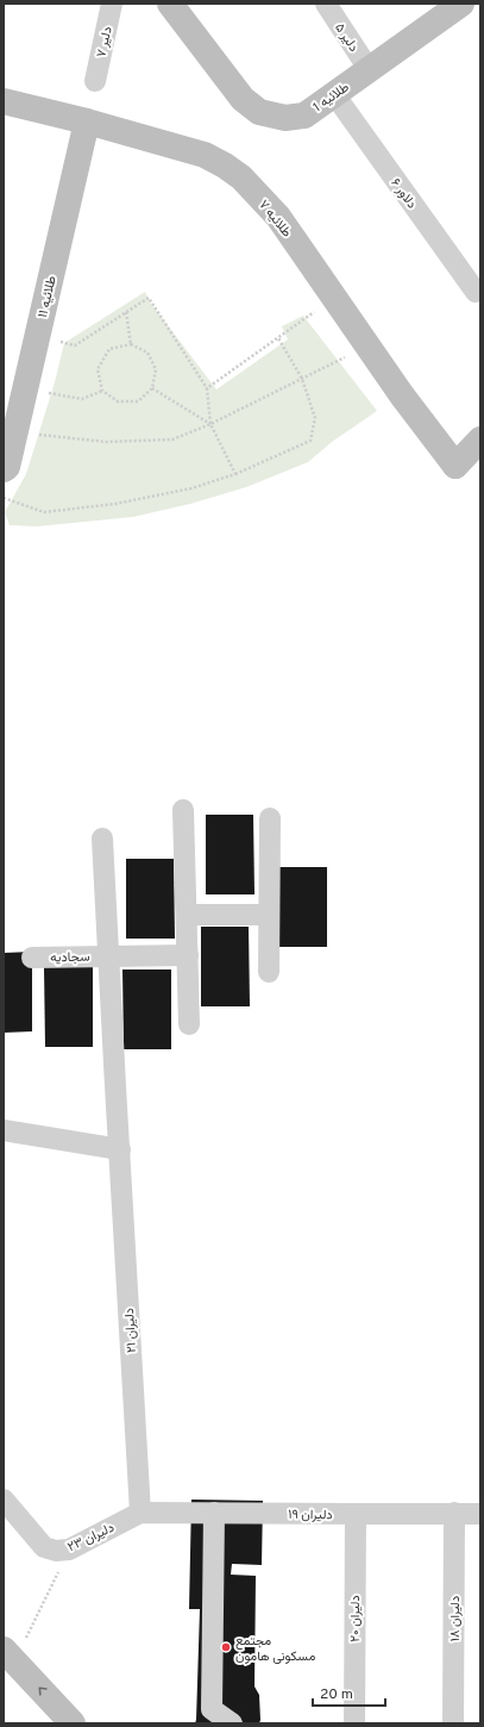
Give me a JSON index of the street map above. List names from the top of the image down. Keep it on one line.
{"streets":{"street":["دلیر ۵","دلیر ۷","طلائیه 1","دلاور ۶","طلائیه ۷","طلائیه ۱۱","سجاديه","دلیران ۲۱","دلیران ۱۹","دلیران ۲۳","دلیران ۲۰","دلیران ۱۸"]},"crossings":[["دلیر ۵","طلائیه 1"],["طلائیه 1","دلاور ۶"],["طلائیه ۷","طلائیه ۱۱"],["سجاديه","دلیران ۲۱"],["دلیران ۲۱","دلیران ۱۹"],["دلیران ۲۱","دلیران ۲۳"],["دلیران ۱۹","دلیران ۲۳"],["دلیران ۱۹","دلیران ۲۰"],["دلیران ۱۹","دلیران ۱۸"]],"places":["مجتمع مسکونی هامون"],"scale_bar":"20 m"}
